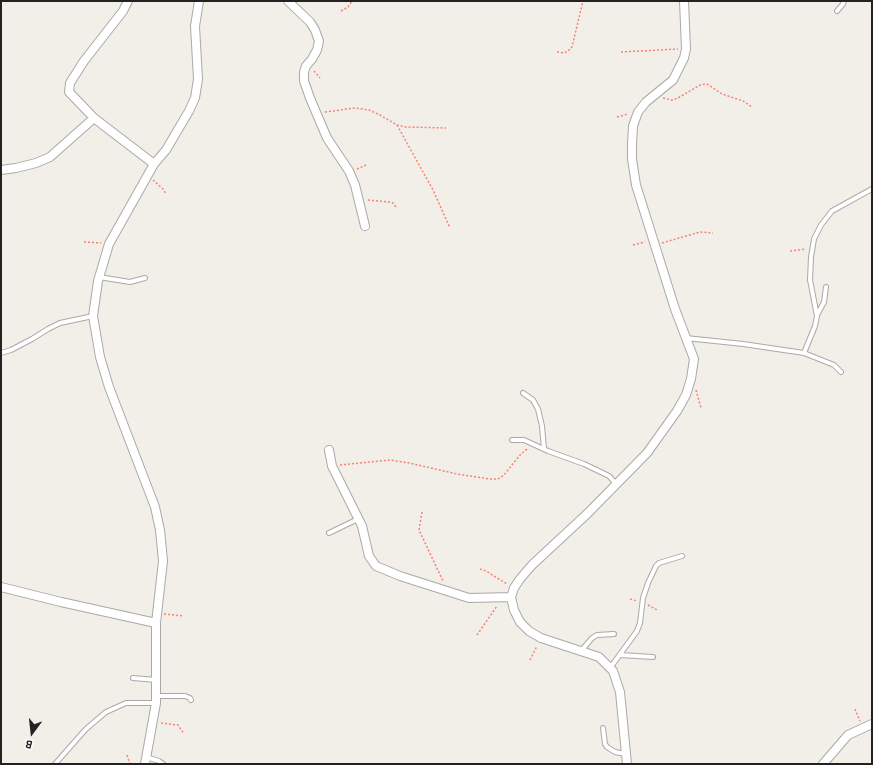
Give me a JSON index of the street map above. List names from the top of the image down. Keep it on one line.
{"north":"bottom"}
